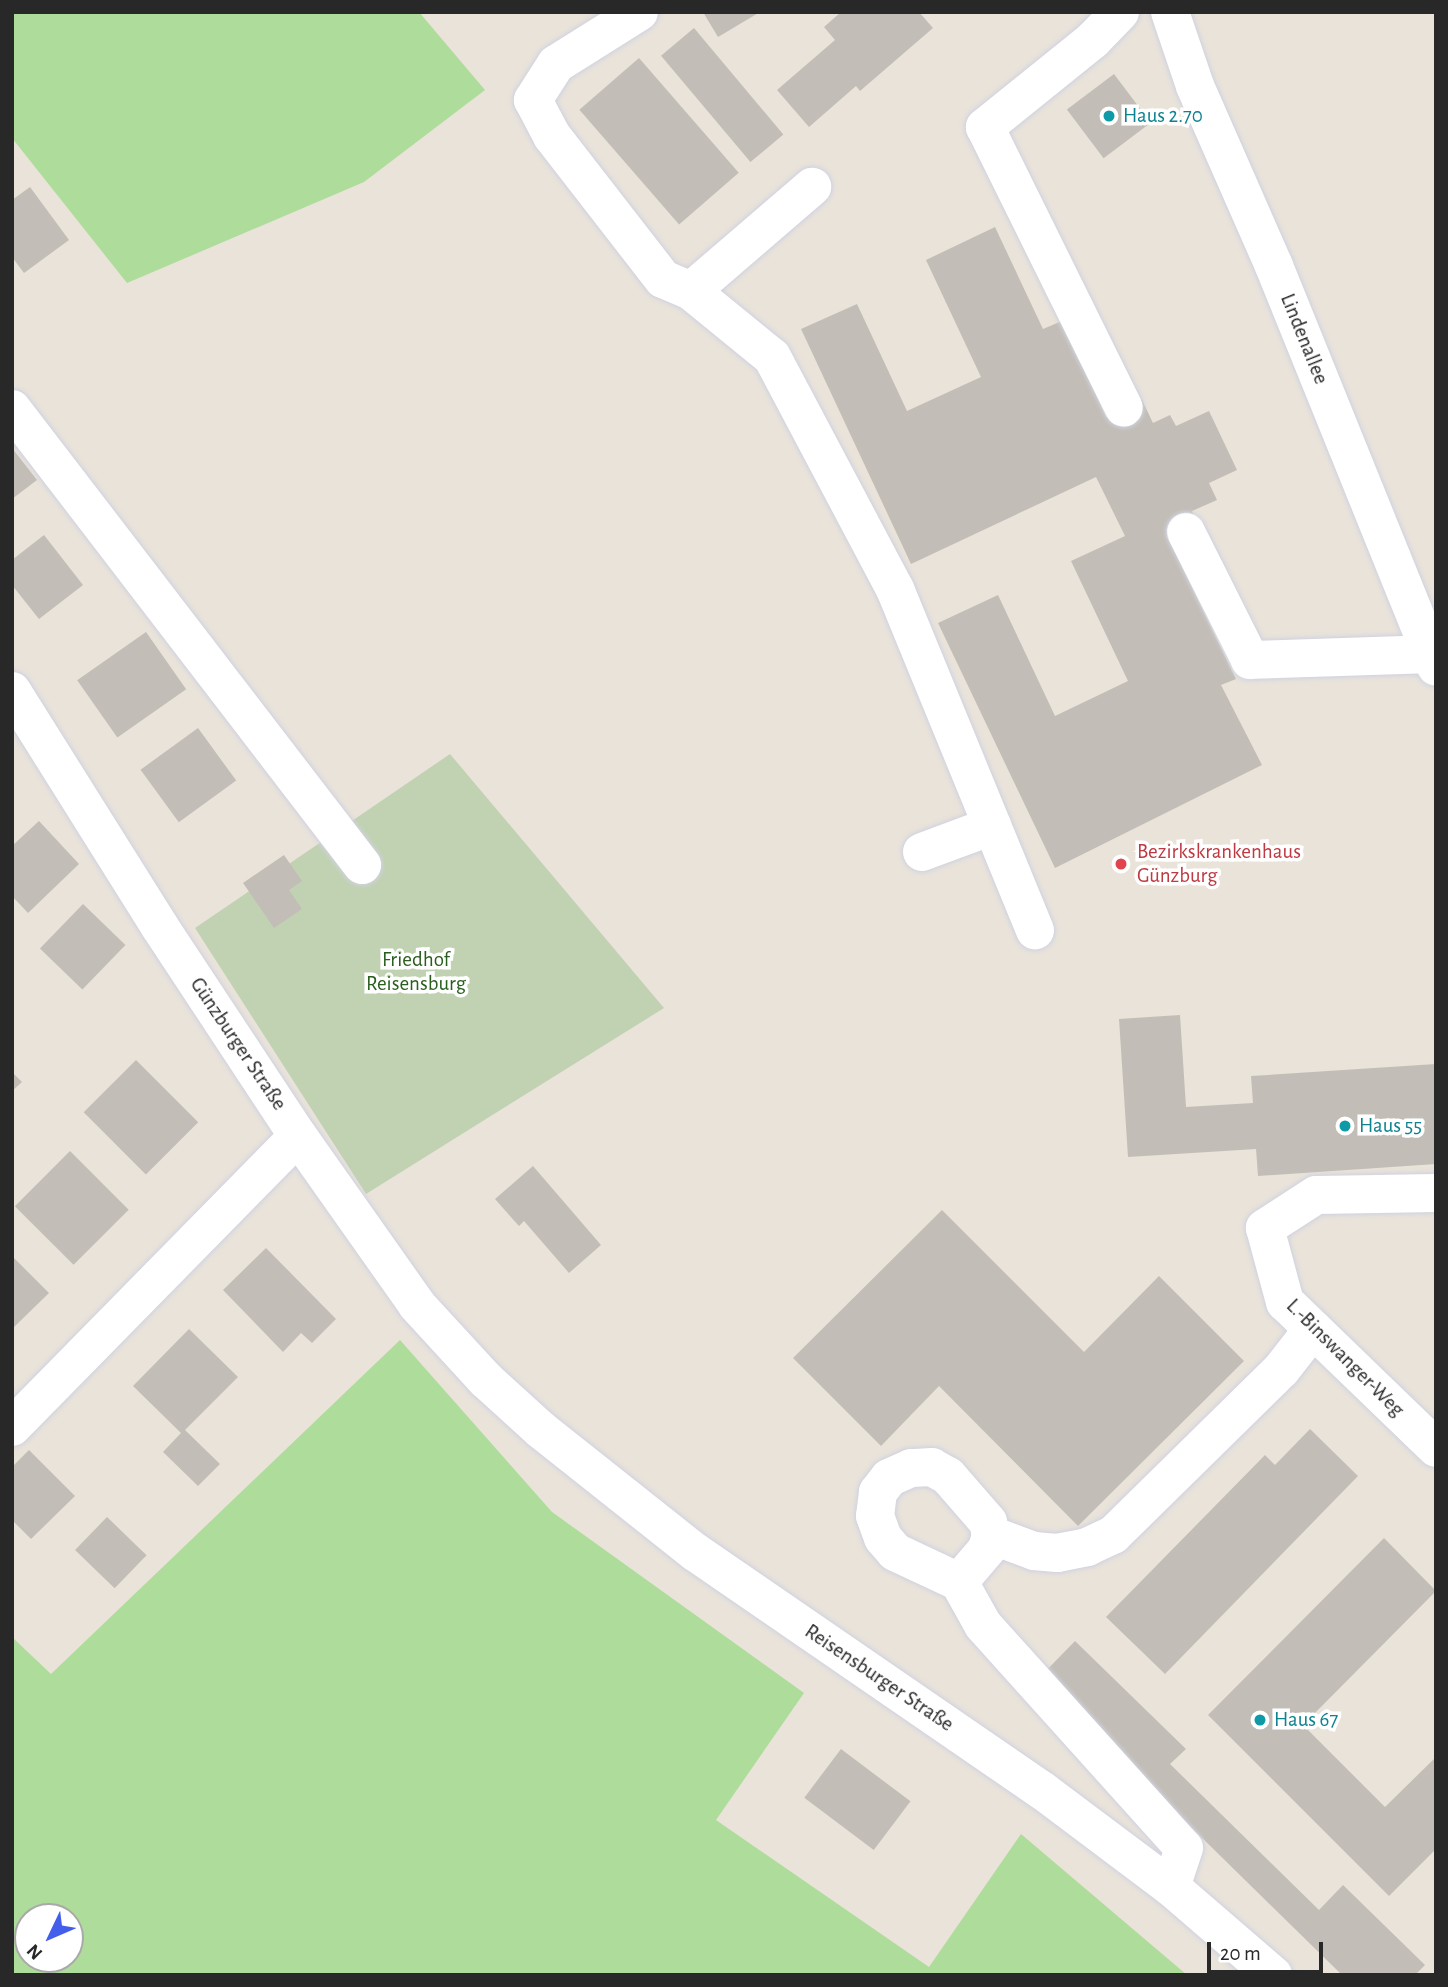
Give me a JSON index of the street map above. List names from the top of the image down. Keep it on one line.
{"streets":{"street":["Lindenallee","Günzburger Straße","L.-Binswanger-Weg","Reisensburger Straße"]},"crossings":[["Günzburger Straße","Reisensburger Straße"]],"parks":["Friedhof Reisensburg"],"places":["Haus 2.70","Bezirkskrankenhaus Günzburg","Haus 55","Haus 67"],"scale_bar":"20 m","north":"bottom left"}
